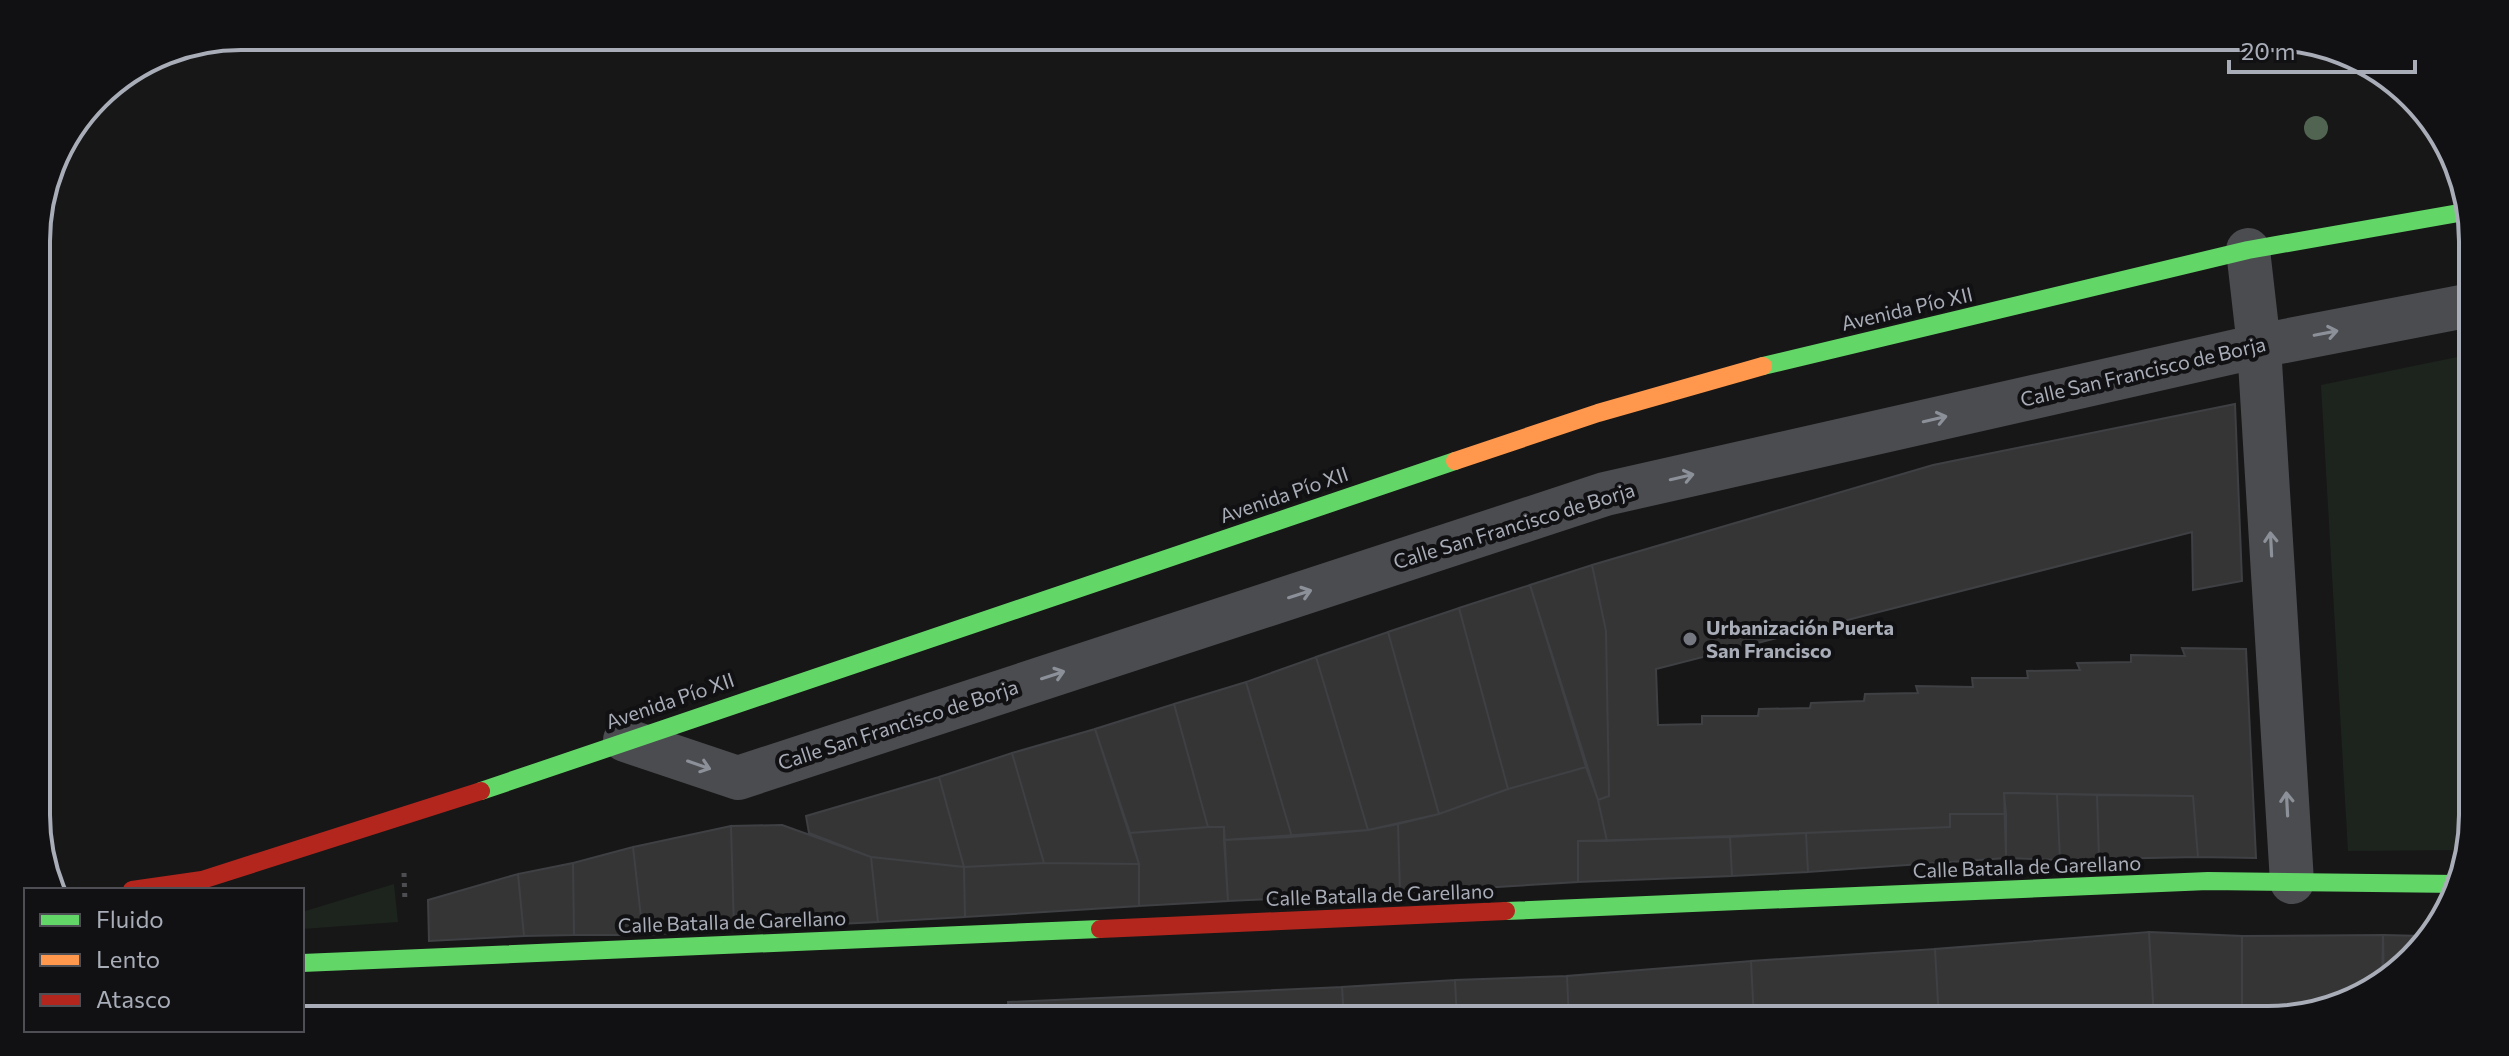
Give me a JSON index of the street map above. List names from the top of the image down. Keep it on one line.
{"streets":{"street":["Avenida Pío XII","Calle San Francisco de Borja","Calle Batalla de Garellano"]},"crossings":[["Avenida Pío XII","Calle San Francisco de Borja"]],"one_way":["Calle San Francisco de Borja"],"places":["Urbanización Puerta San Francisco"],"legend":["Fluido","Lento","Atasco"],"scale_bar":"20 m"}
